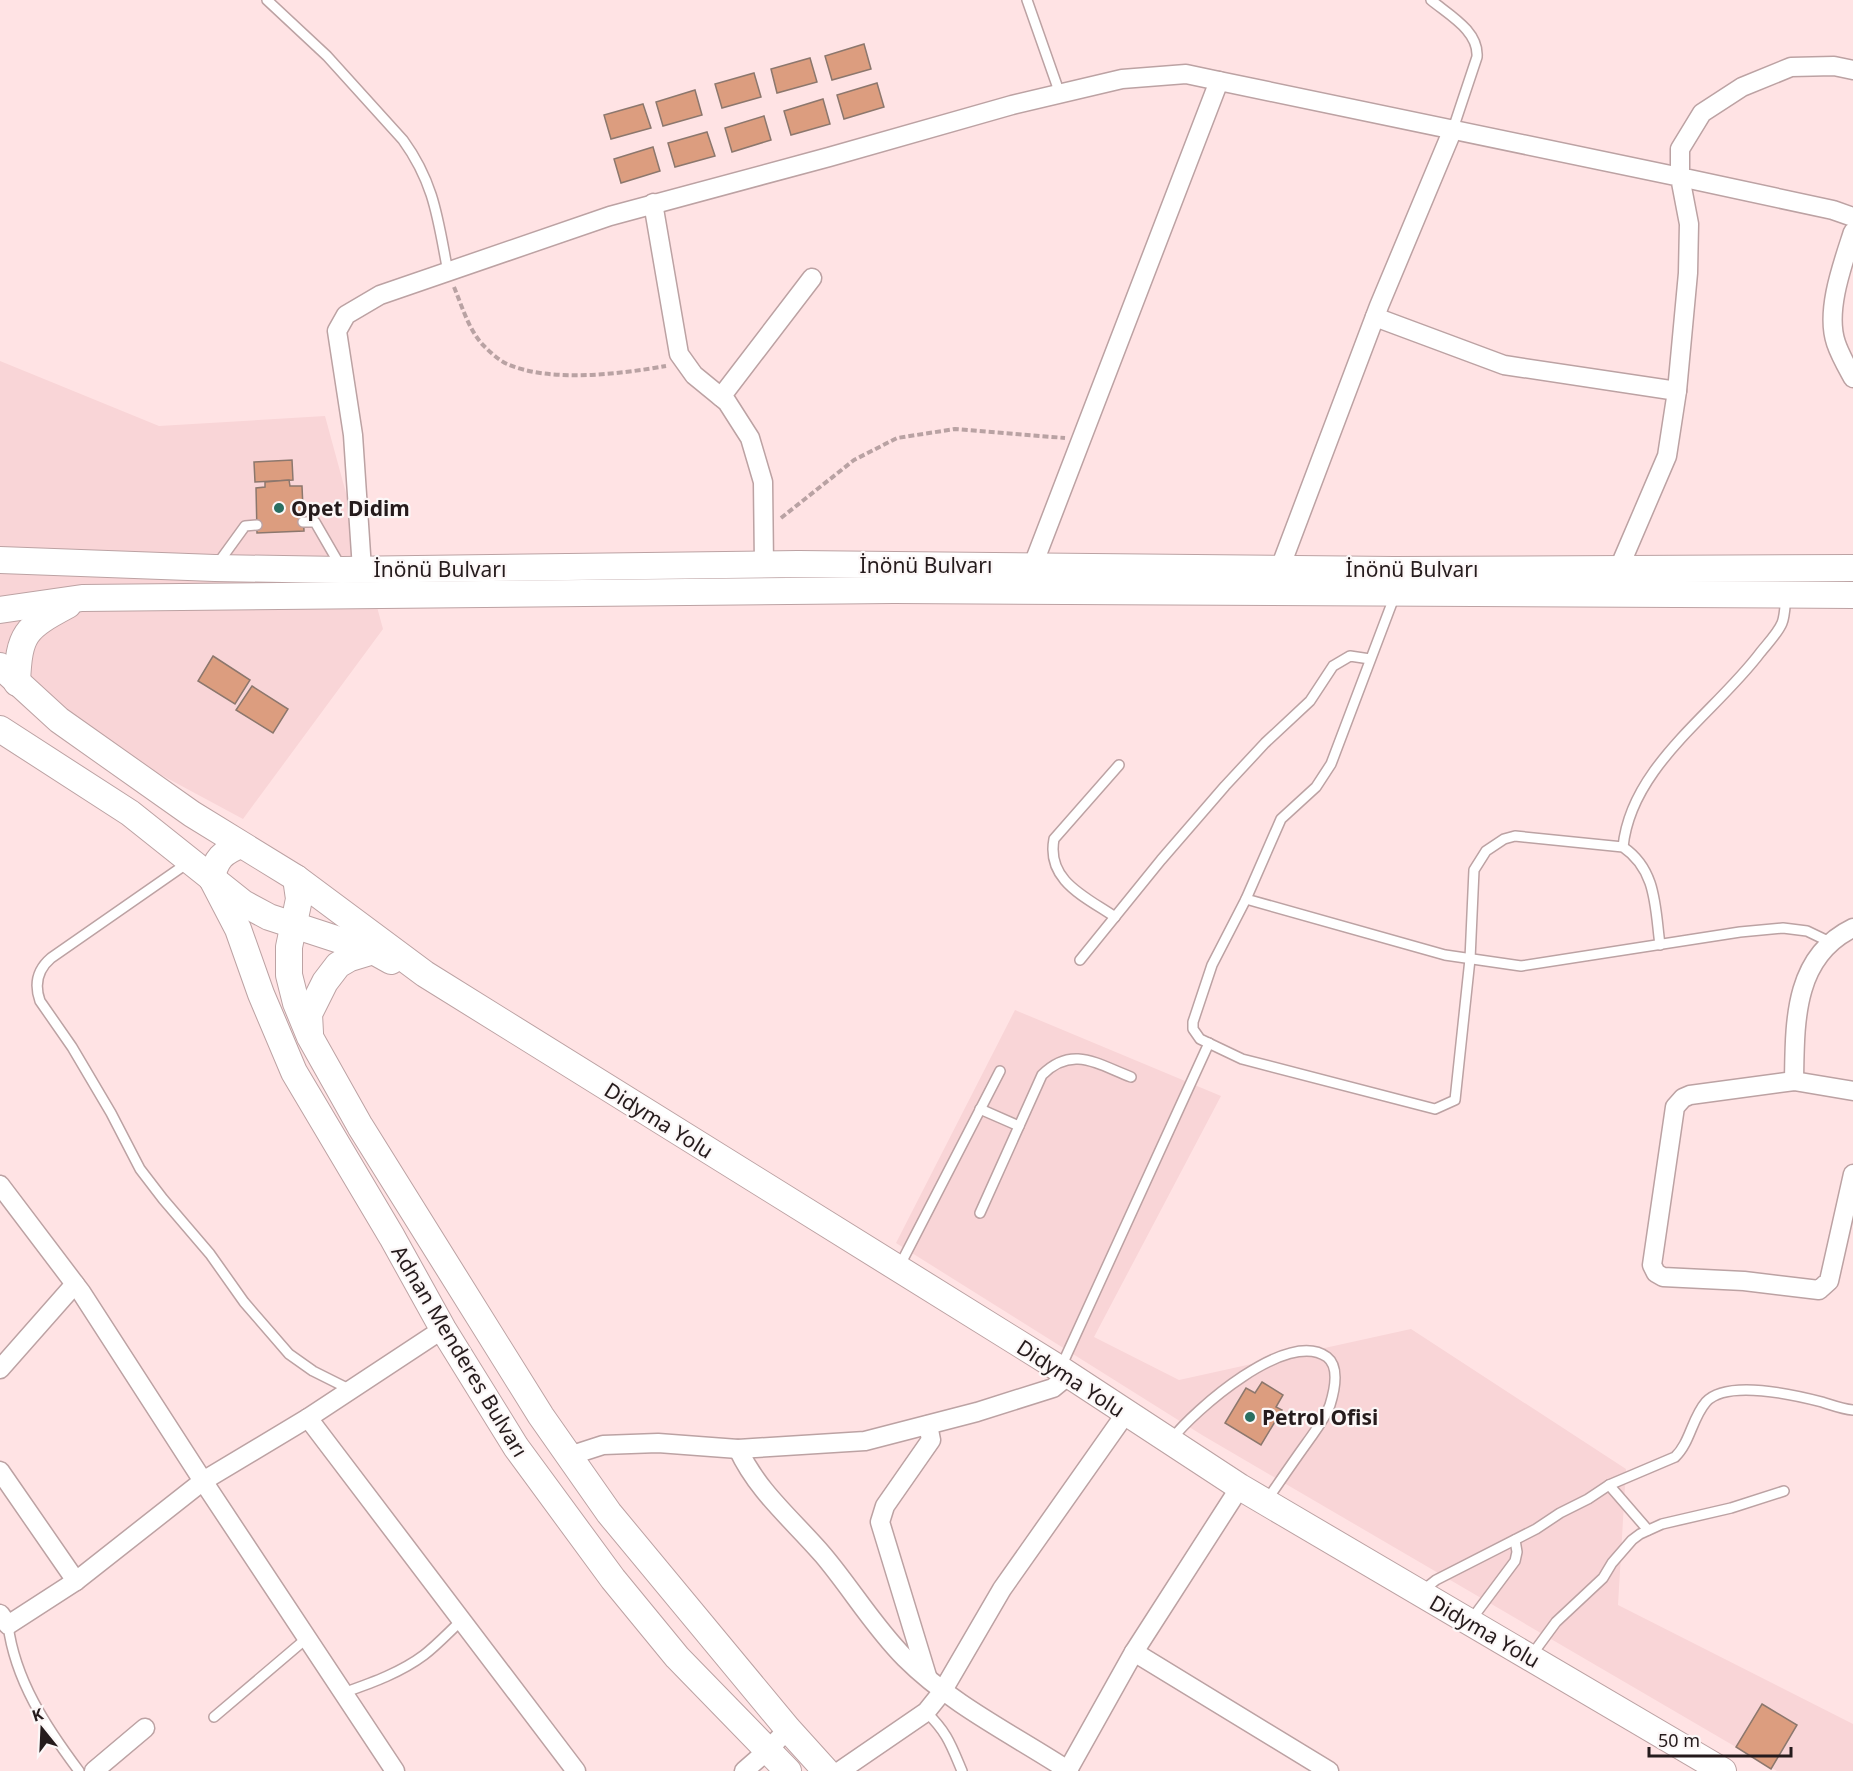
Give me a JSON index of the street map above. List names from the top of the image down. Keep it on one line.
{"streets":{"main road":["İnönü Bulvarı","Didyma Yolu","Adnan Menderes Bulvarı"]},"places":["Opet Didim","Petrol Ofisi"],"scale_bar":"50 m","north":"top"}
